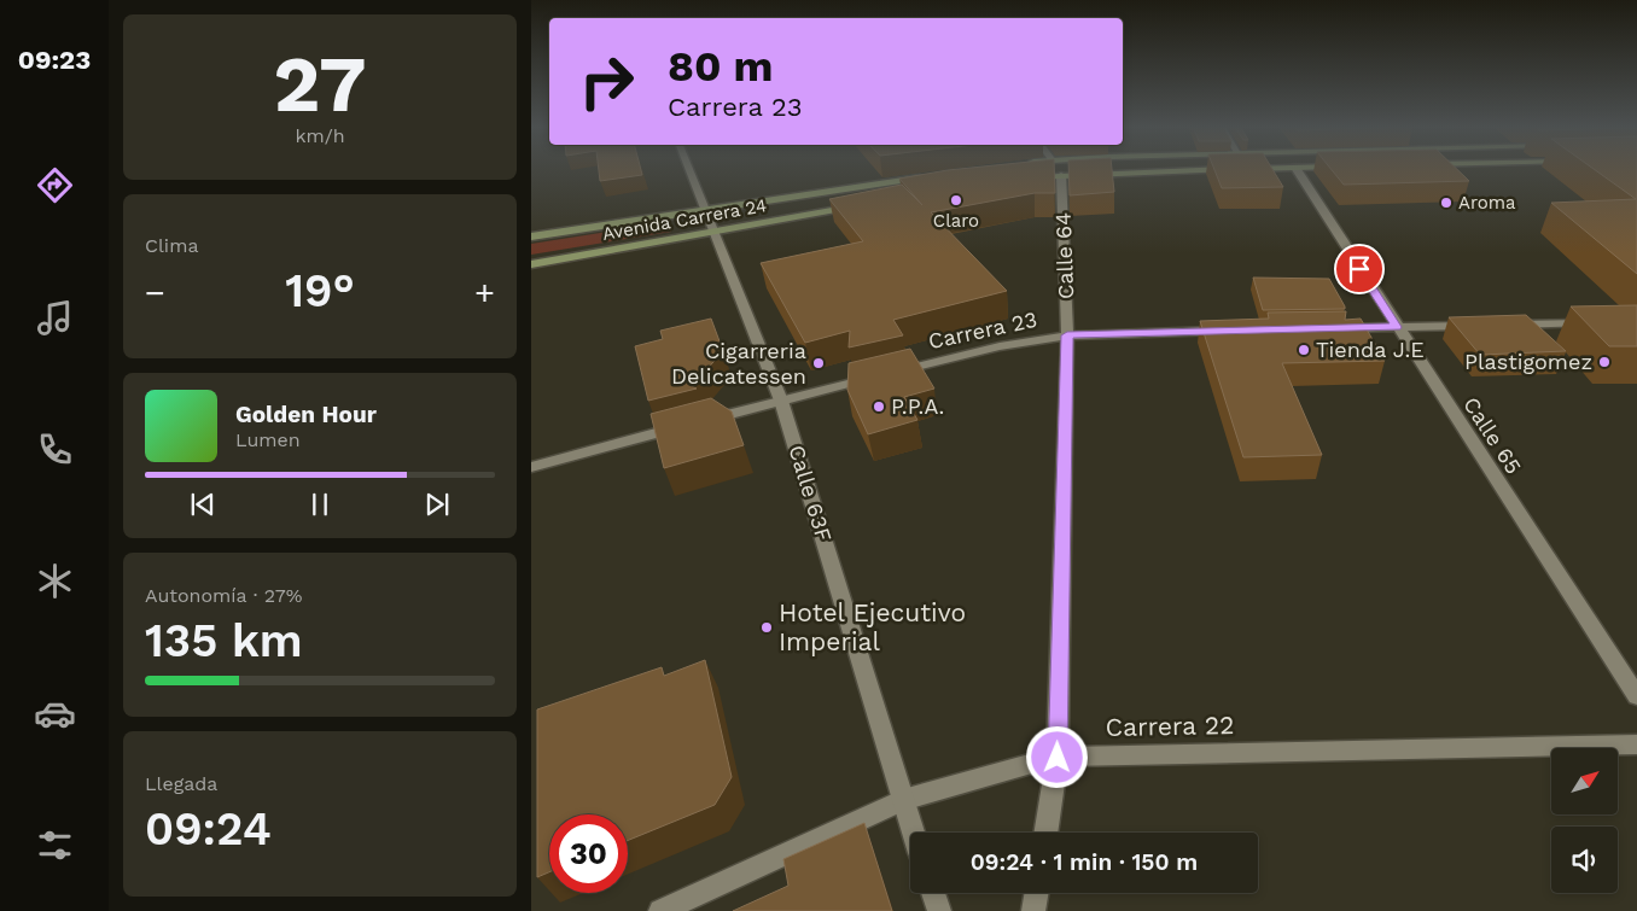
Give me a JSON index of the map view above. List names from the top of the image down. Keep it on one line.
{"streets":{"main road":["Avenida Carrera 24"],"street":["Calle 64","Carrera 23","Calle 65","Calle 63F","Carrera 22"]},"crossings":[["Avenida Carrera 24","Calle 63F"],["Calle 64","Carrera 23"],["Calle 64","Carrera 22"],["Carrera 23","Calle 63F"],["Calle 63F","Carrera 22"]],"places":["Claro","Aroma","Tienda J.E","Plastigomez","Cigarreria Delicatessen","P.P.A.","Hotel Ejecutivo Imperial"],"north":"top right","page":{"tabs":"09:23","tile":[["27","km/h"],"Clima",["Autonomía · 27%","135 km"],["Llegada","09:24"]],"turn":["80 m","Carrera 23"],"heat":["−","19°","+"],"song":["Golden Hour","Lumen"],"limit":"30","trip":"09:24 · 1 min · 150 m"}}
